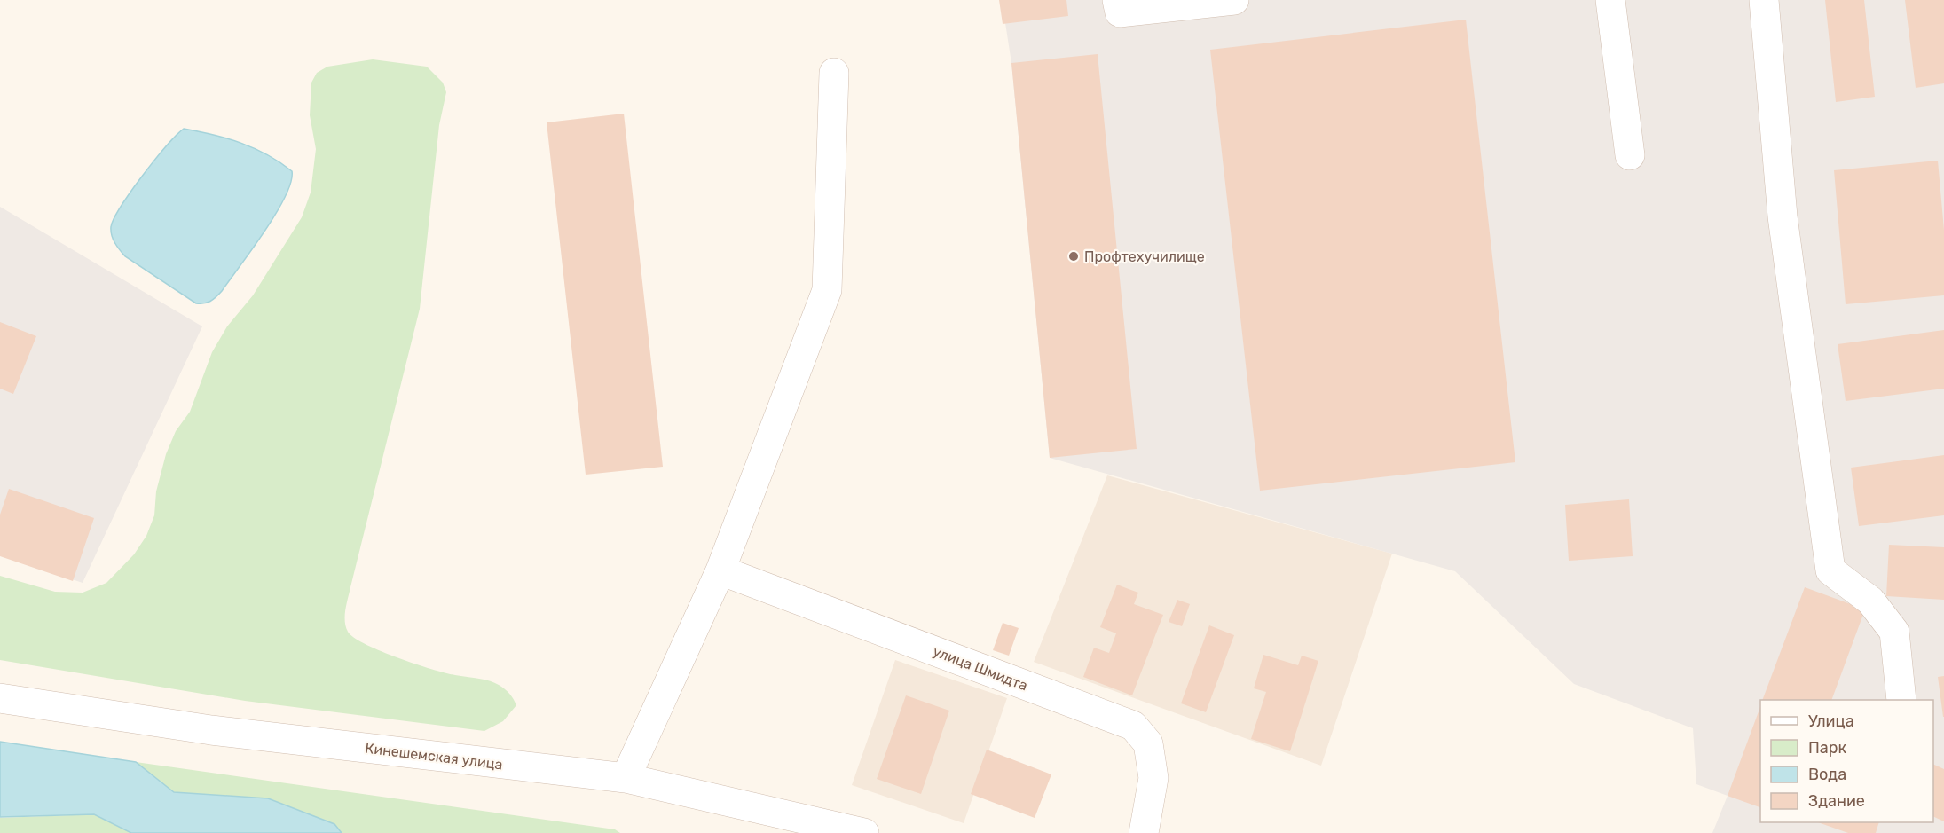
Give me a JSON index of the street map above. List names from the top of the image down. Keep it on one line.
{"streets":{"street":["улица Шмидта","Кинешемская улица"]},"places":["Профтехучилище"],"legend":["Улица","Парк","Вода","Здание"]}
